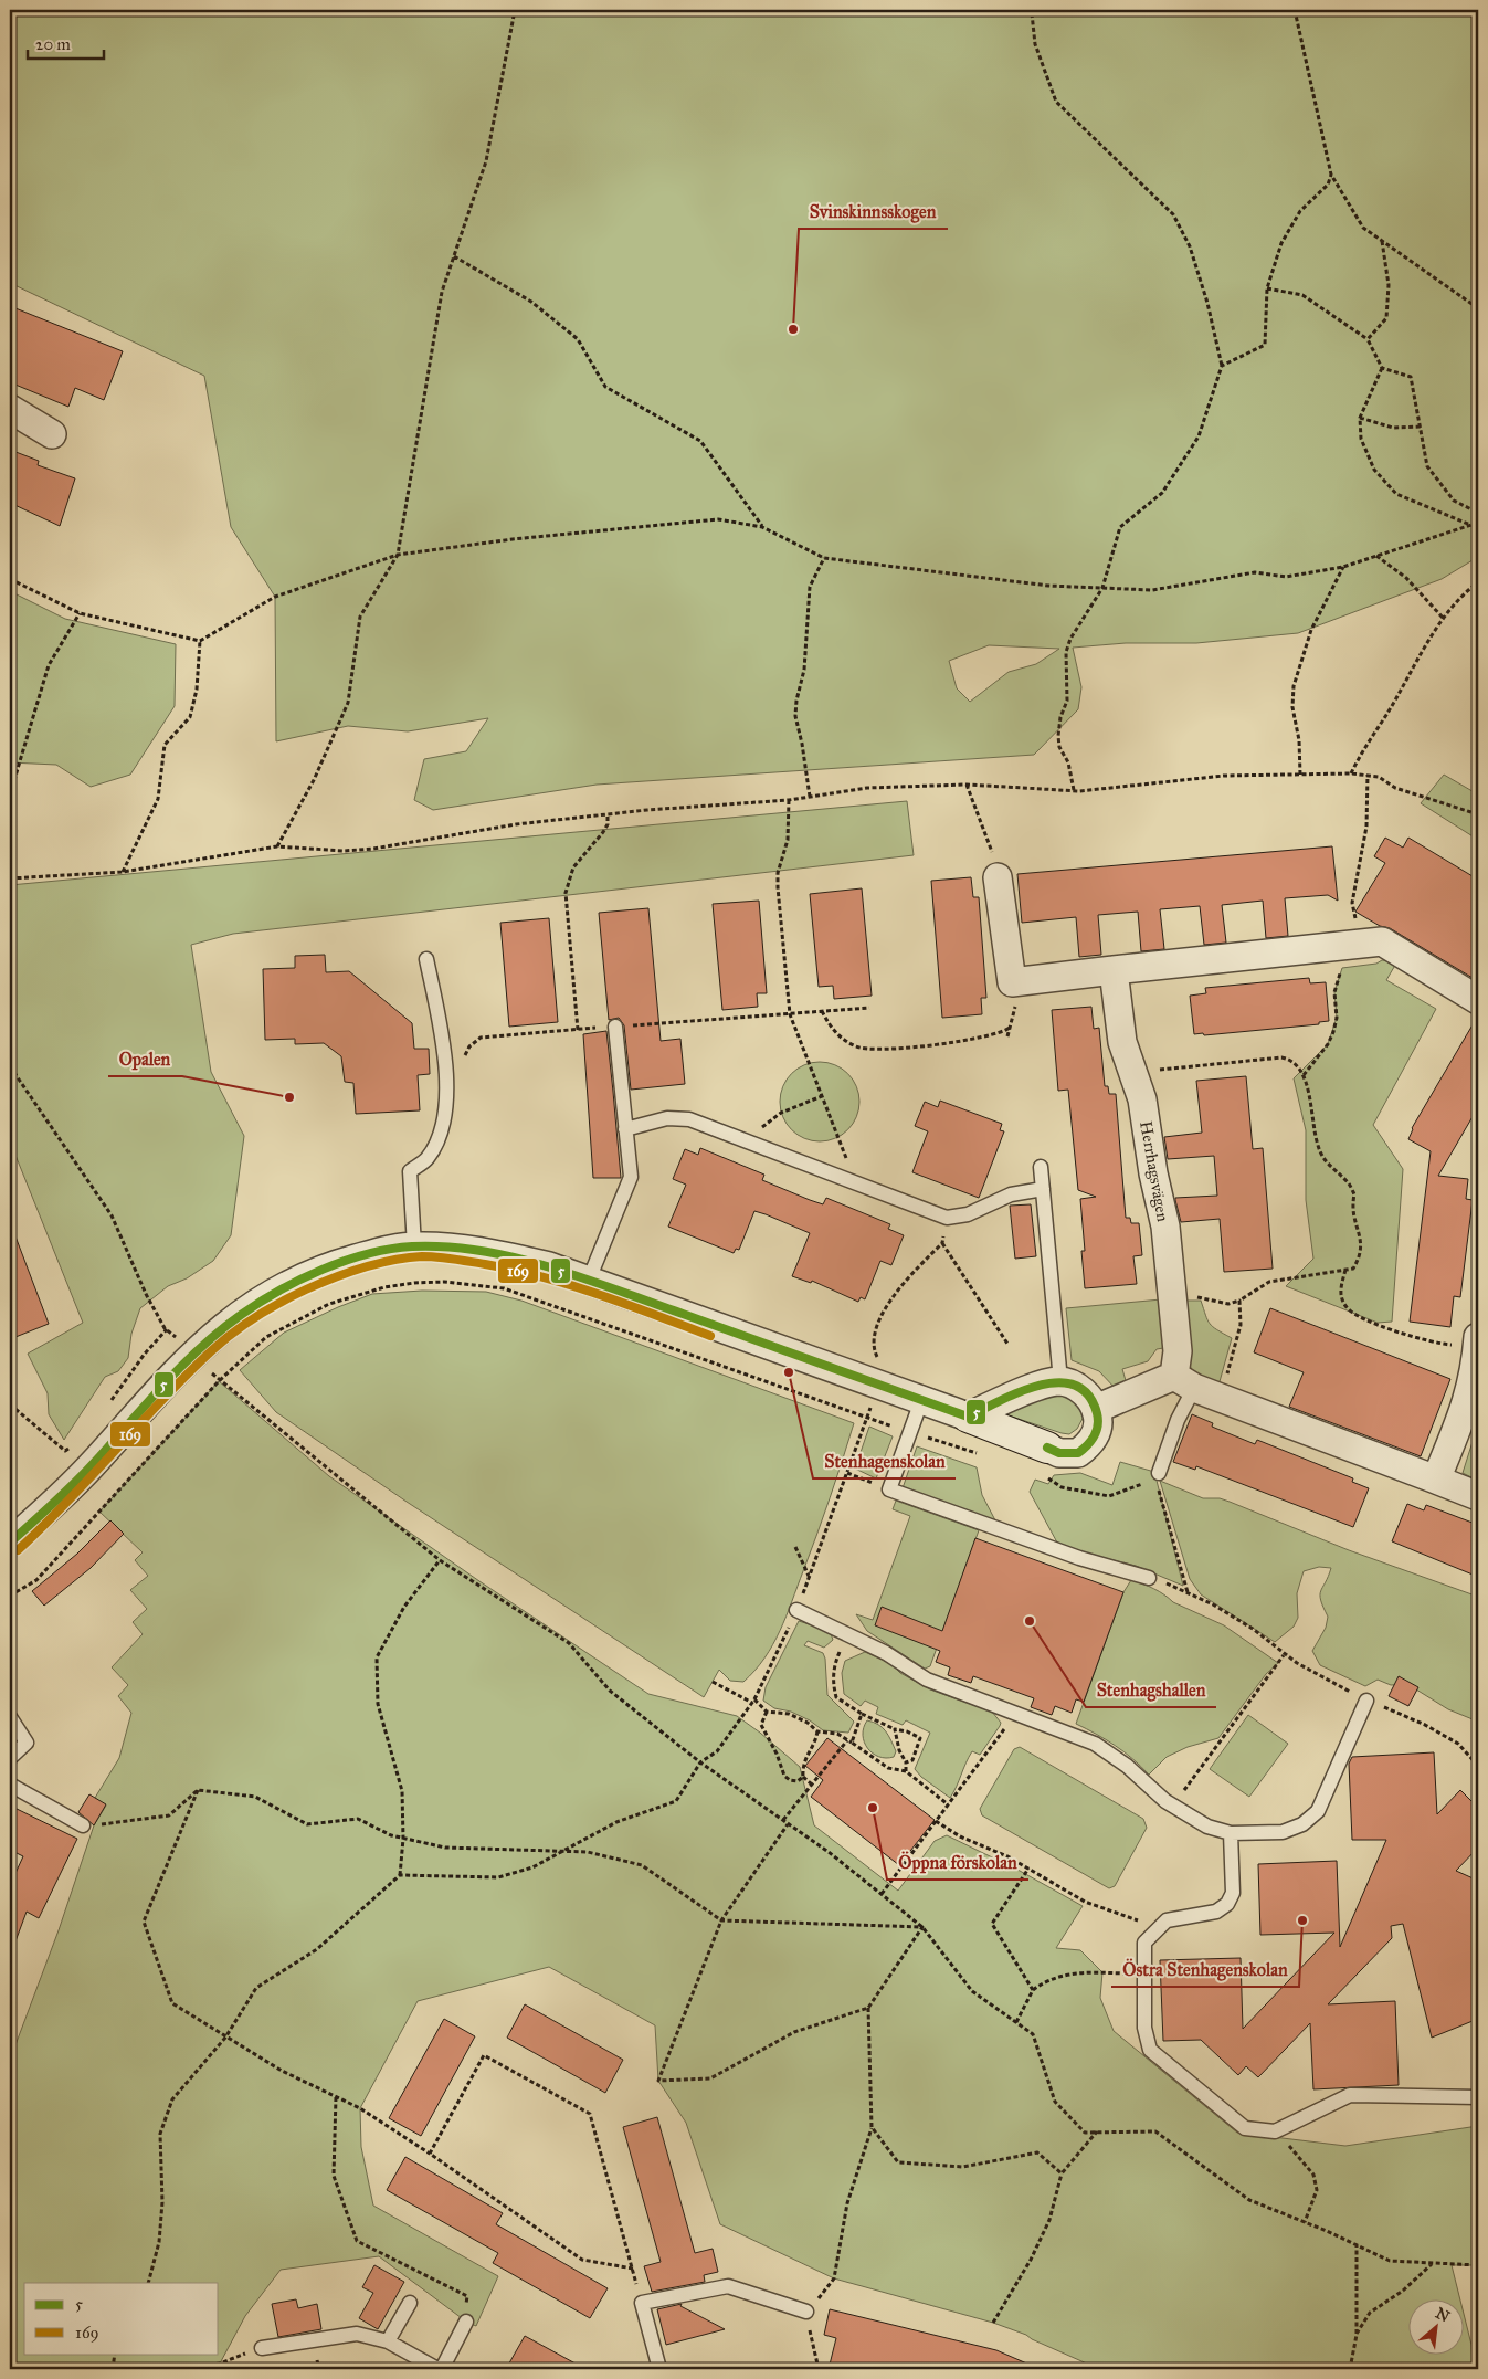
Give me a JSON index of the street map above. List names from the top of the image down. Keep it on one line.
{"streets":{"street":["Herrhagsvägen"]},"places":["Svinskinnsskogen","Opalen","Stenhagenskolan","Stenhagshallen","Öppna förskolan","Östra Stenhagenskolan"],"lines":["transit line 5","transit line 169"],"legend":["5","169"],"scale_bar":"20 m","north":"top right"}
